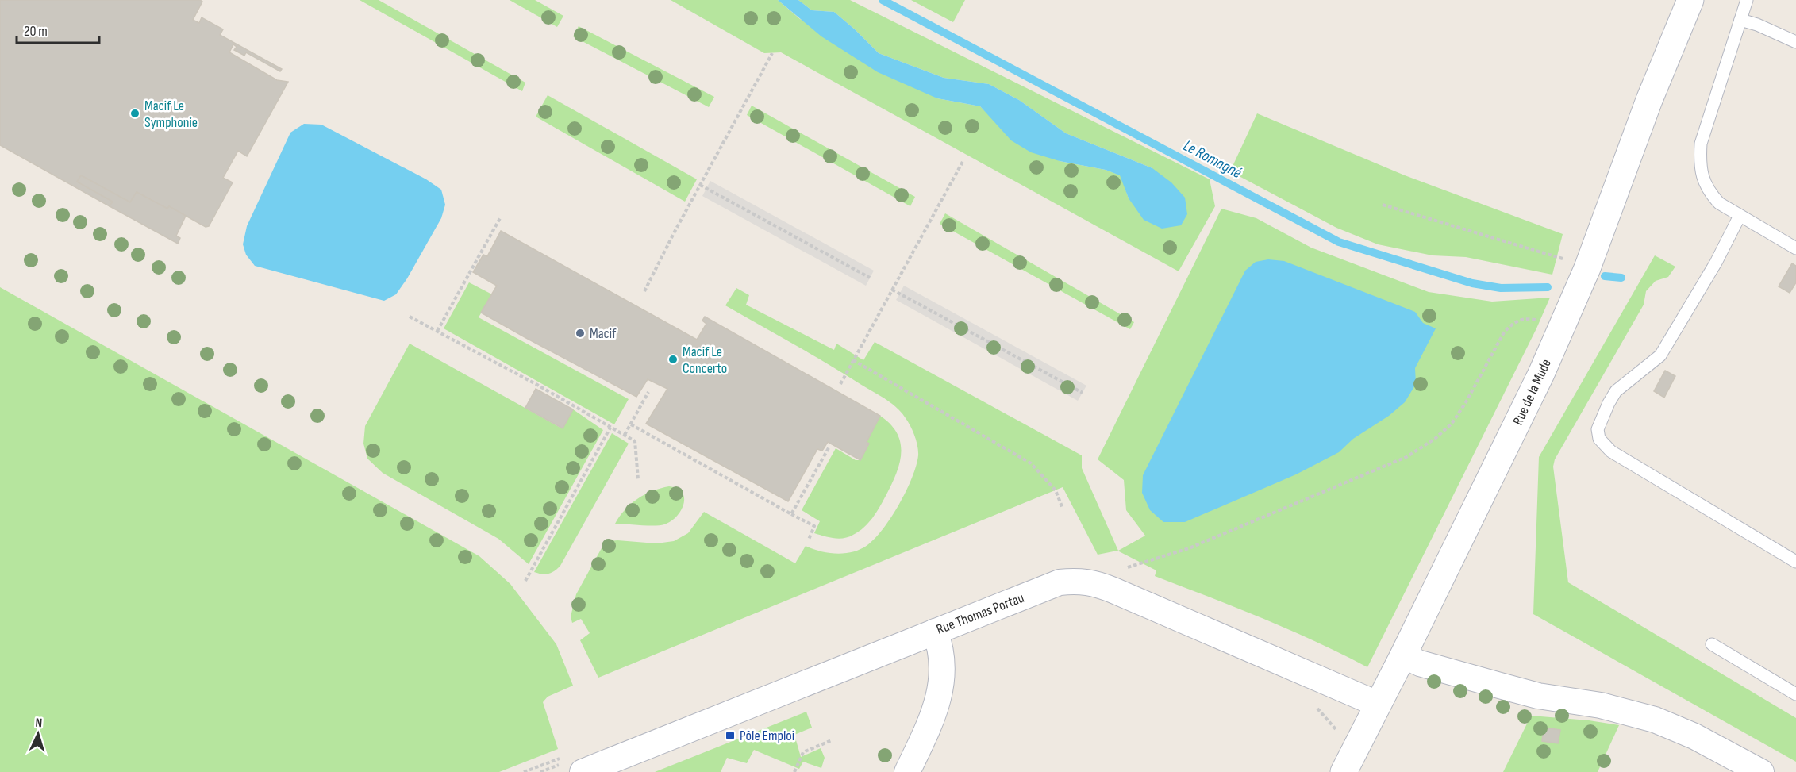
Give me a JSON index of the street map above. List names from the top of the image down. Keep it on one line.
{"streets":{"street":["Rue de la Mude","Rue Thomas Portau"]},"crossings":[["Rue de la Mude","Rue Thomas Portau"]],"water":["Le Romagné"],"places":{"other":["Macif Le Symphonie","Macif","Macif Le Concerto"],"transit":["Pôle Emploi"]},"scale_bar":"20 m","north":"top"}
